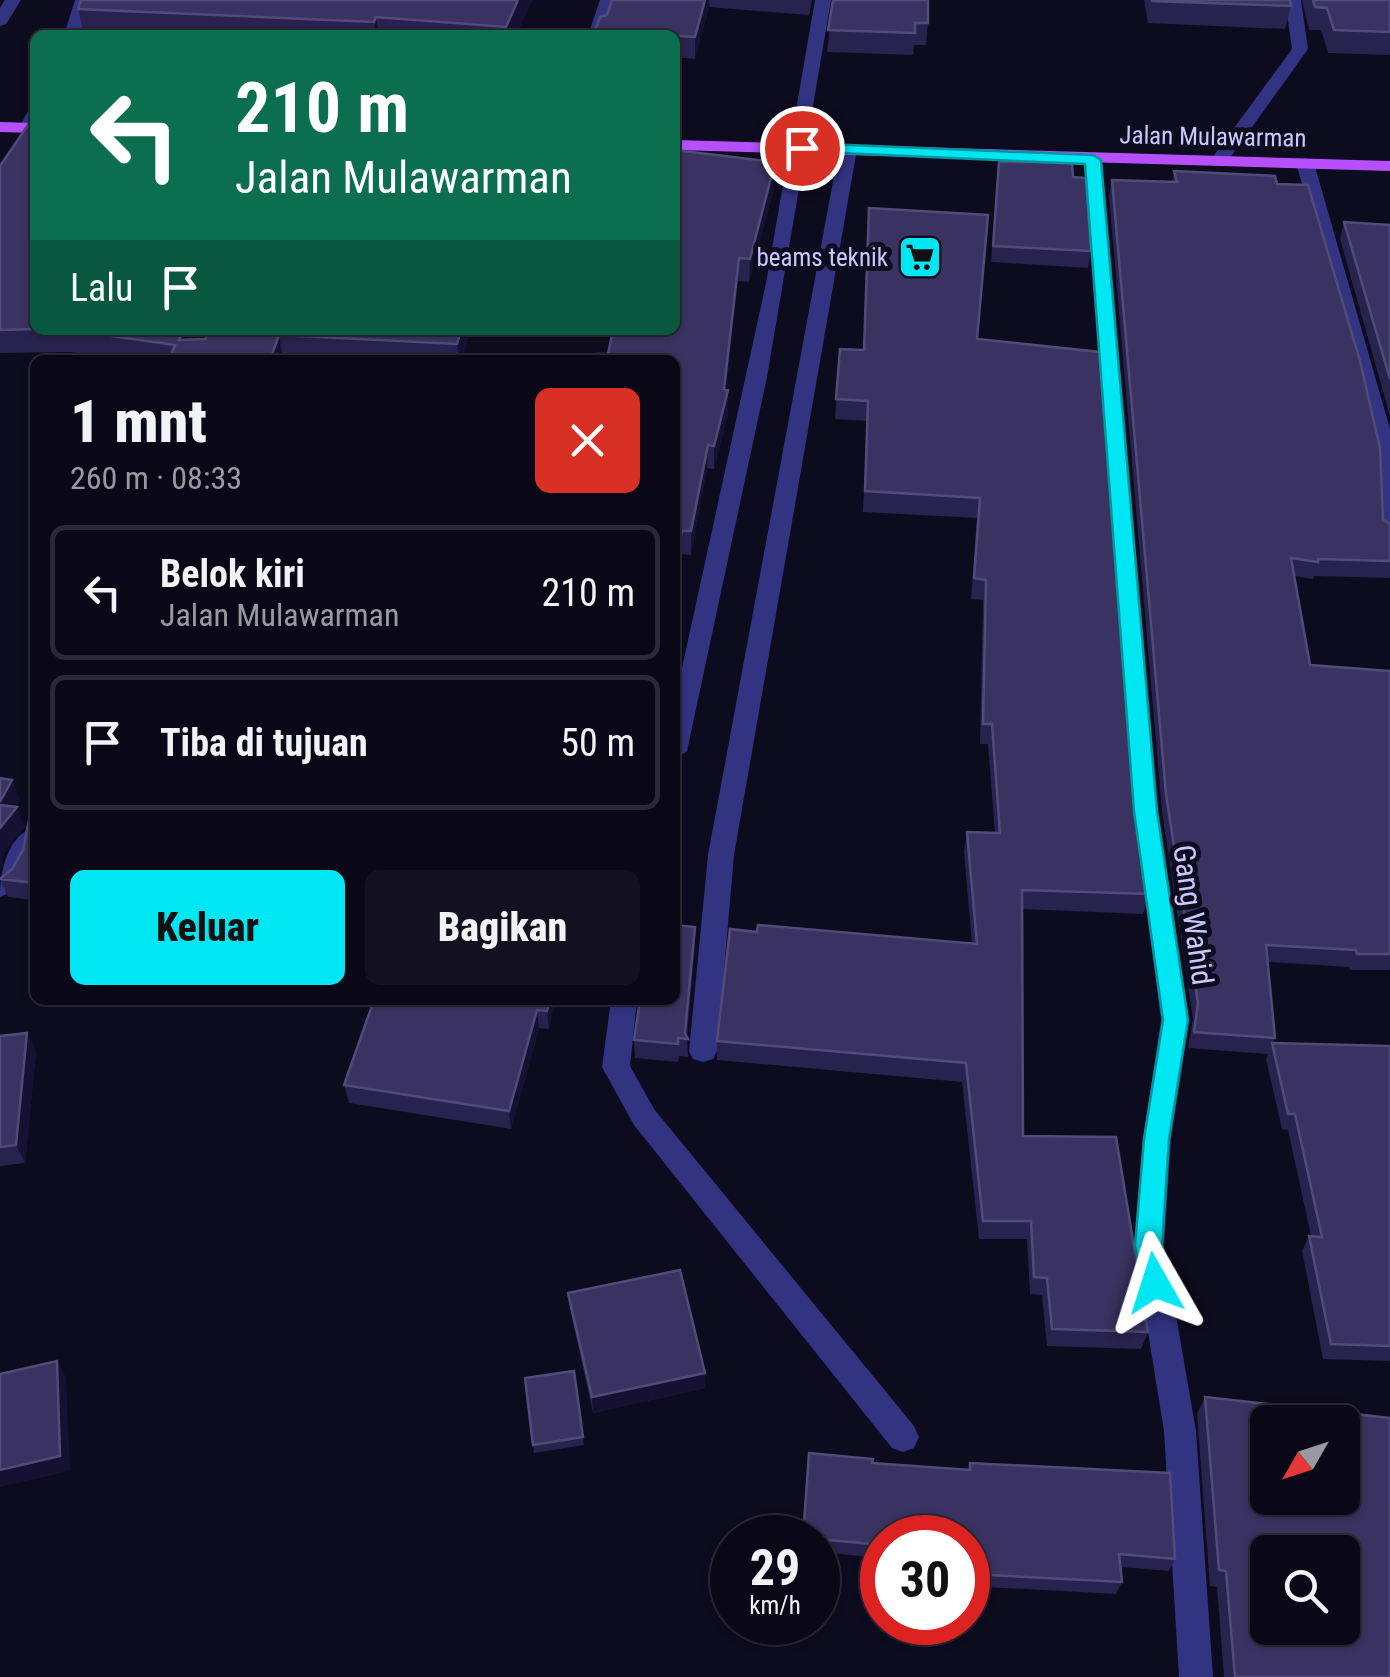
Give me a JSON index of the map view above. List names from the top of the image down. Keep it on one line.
{"streets":{"main road":["Jalan Mulawarman"],"street":["Gang Wahid"]},"crossings":[["Jalan Mulawarman","Gang Wahid"]],"places":{"supermarket":["beams teknik"]},"north":"bottom left","page":{"turn":["210 m","Jalan Mulawarman"],"then":"Lalu","heading":["1 mnt","260 m · 08:33"],"list":[{"name":"Belok kiri","note":"Jalan Mulawarman","value":"210 m"},{"name":"Tiba di tujuan","value":"50 m"}],"buttons":["Keluar","Bagikan"],"speed":"29 km/h","limit":"30"}}
